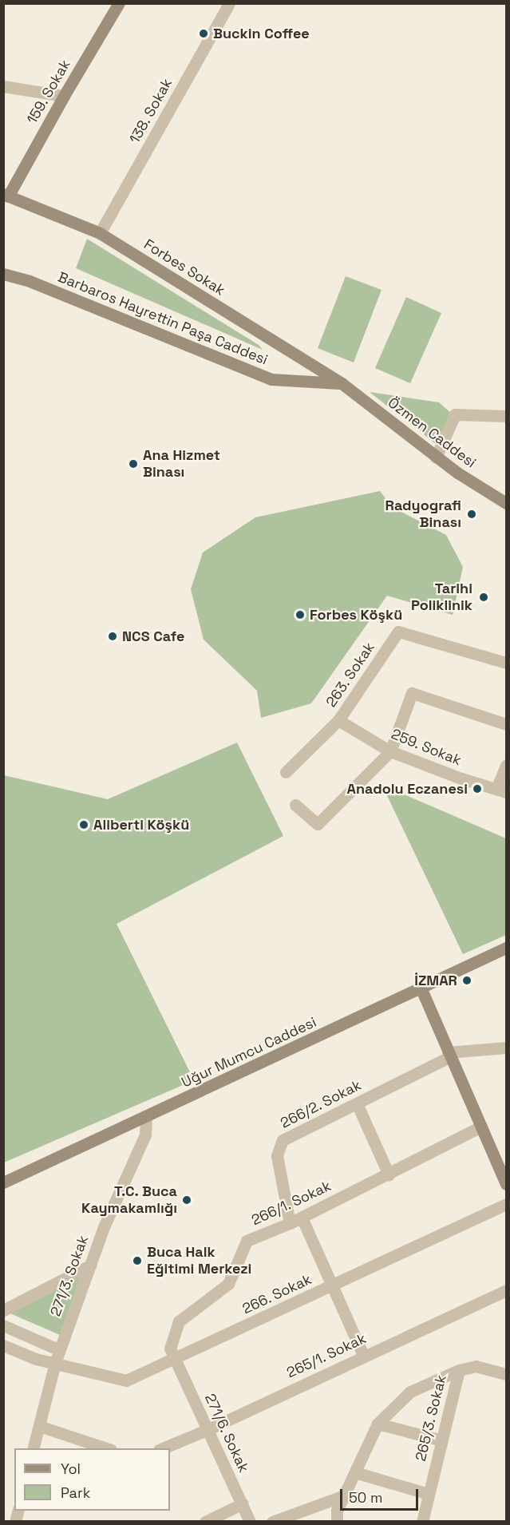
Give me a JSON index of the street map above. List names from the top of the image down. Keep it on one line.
{"streets":{"main road":["159. Sokak","Forbes Sokak","Barbaros Hayrettin Paşa Caddesi","Özmen Caddesi","Uğur Mumcu Caddesi"],"street":["138. Sokak","263. Sokak","259. Sokak","266/2. Sokak","266/1. Sokak","271/3. Sokak","266. Sokak","265/1. Sokak","265/3. Sokak","271/6. Sokak"]},"crossings":[["159. Sokak","Forbes Sokak"],["138. Sokak","Forbes Sokak"],["Forbes Sokak","Barbaros Hayrettin Paşa Caddesi"],["Forbes Sokak","Özmen Caddesi"],["Barbaros Hayrettin Paşa Caddesi","Özmen Caddesi"],["263. Sokak","259. Sokak"],["Uğur Mumcu Caddesi","271/3. Sokak"],["266/2. Sokak","266/1. Sokak"],["266/1. Sokak","266. Sokak"],["266/1. Sokak","271/6. Sokak"],["271/3. Sokak","266. Sokak"],["266. Sokak","271/6. Sokak"],["265/1. Sokak","271/6. Sokak"]],"places":["Buckin Coffee","Ana Hizmet Binası","Radyografi Binası","Tarihi Poliklinik","Forbes Köşkü","NCS Cafe","Anadolu Eczanesi","Aliberti Köşkü","İZMAR","T.C. Buca Kaymakamlığı","Buca Halk Eğitimi Merkezi"],"legend":["Yol","Park"],"scale_bar":"50 m"}
